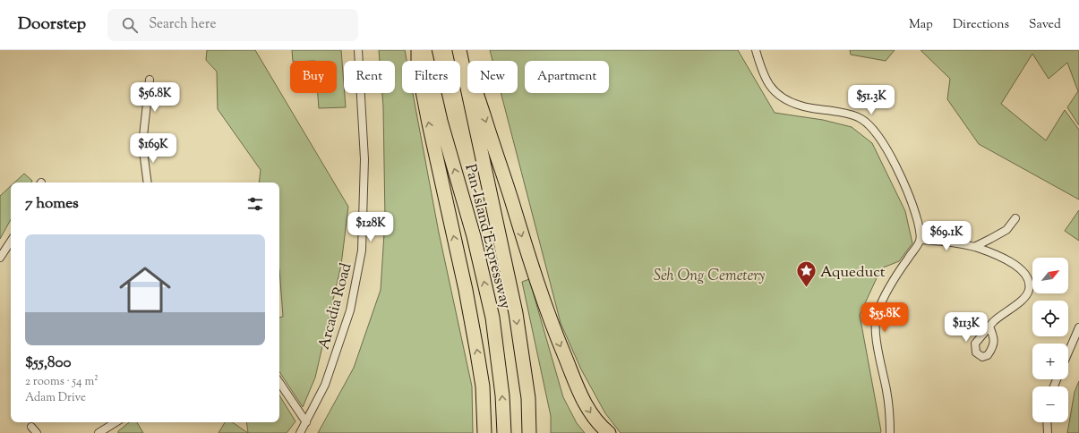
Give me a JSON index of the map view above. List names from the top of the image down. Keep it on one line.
{"streets":{"highway":["Pan-Island Expressway"],"street":["Arcadia Road"]},"parks":["Seh Ong Cemetery"],"places":{"place":["Aqueduct"]},"north":"top right","page":{"header":"Doorstep","search":"Search here","nav":["Map","Directions","Saved"],"chip":["Buy","Rent","Filters","New","Apartment"],"price":["$56.8K","$51.3K","$169K","$128K","$69.1K","$55.8K","$113K"],"heading":"7 homes","list":[{"name":"$55,800","note":"2 rooms · 54 m² · Adam Drive"}],"map_buttons":["+","−"]}}
